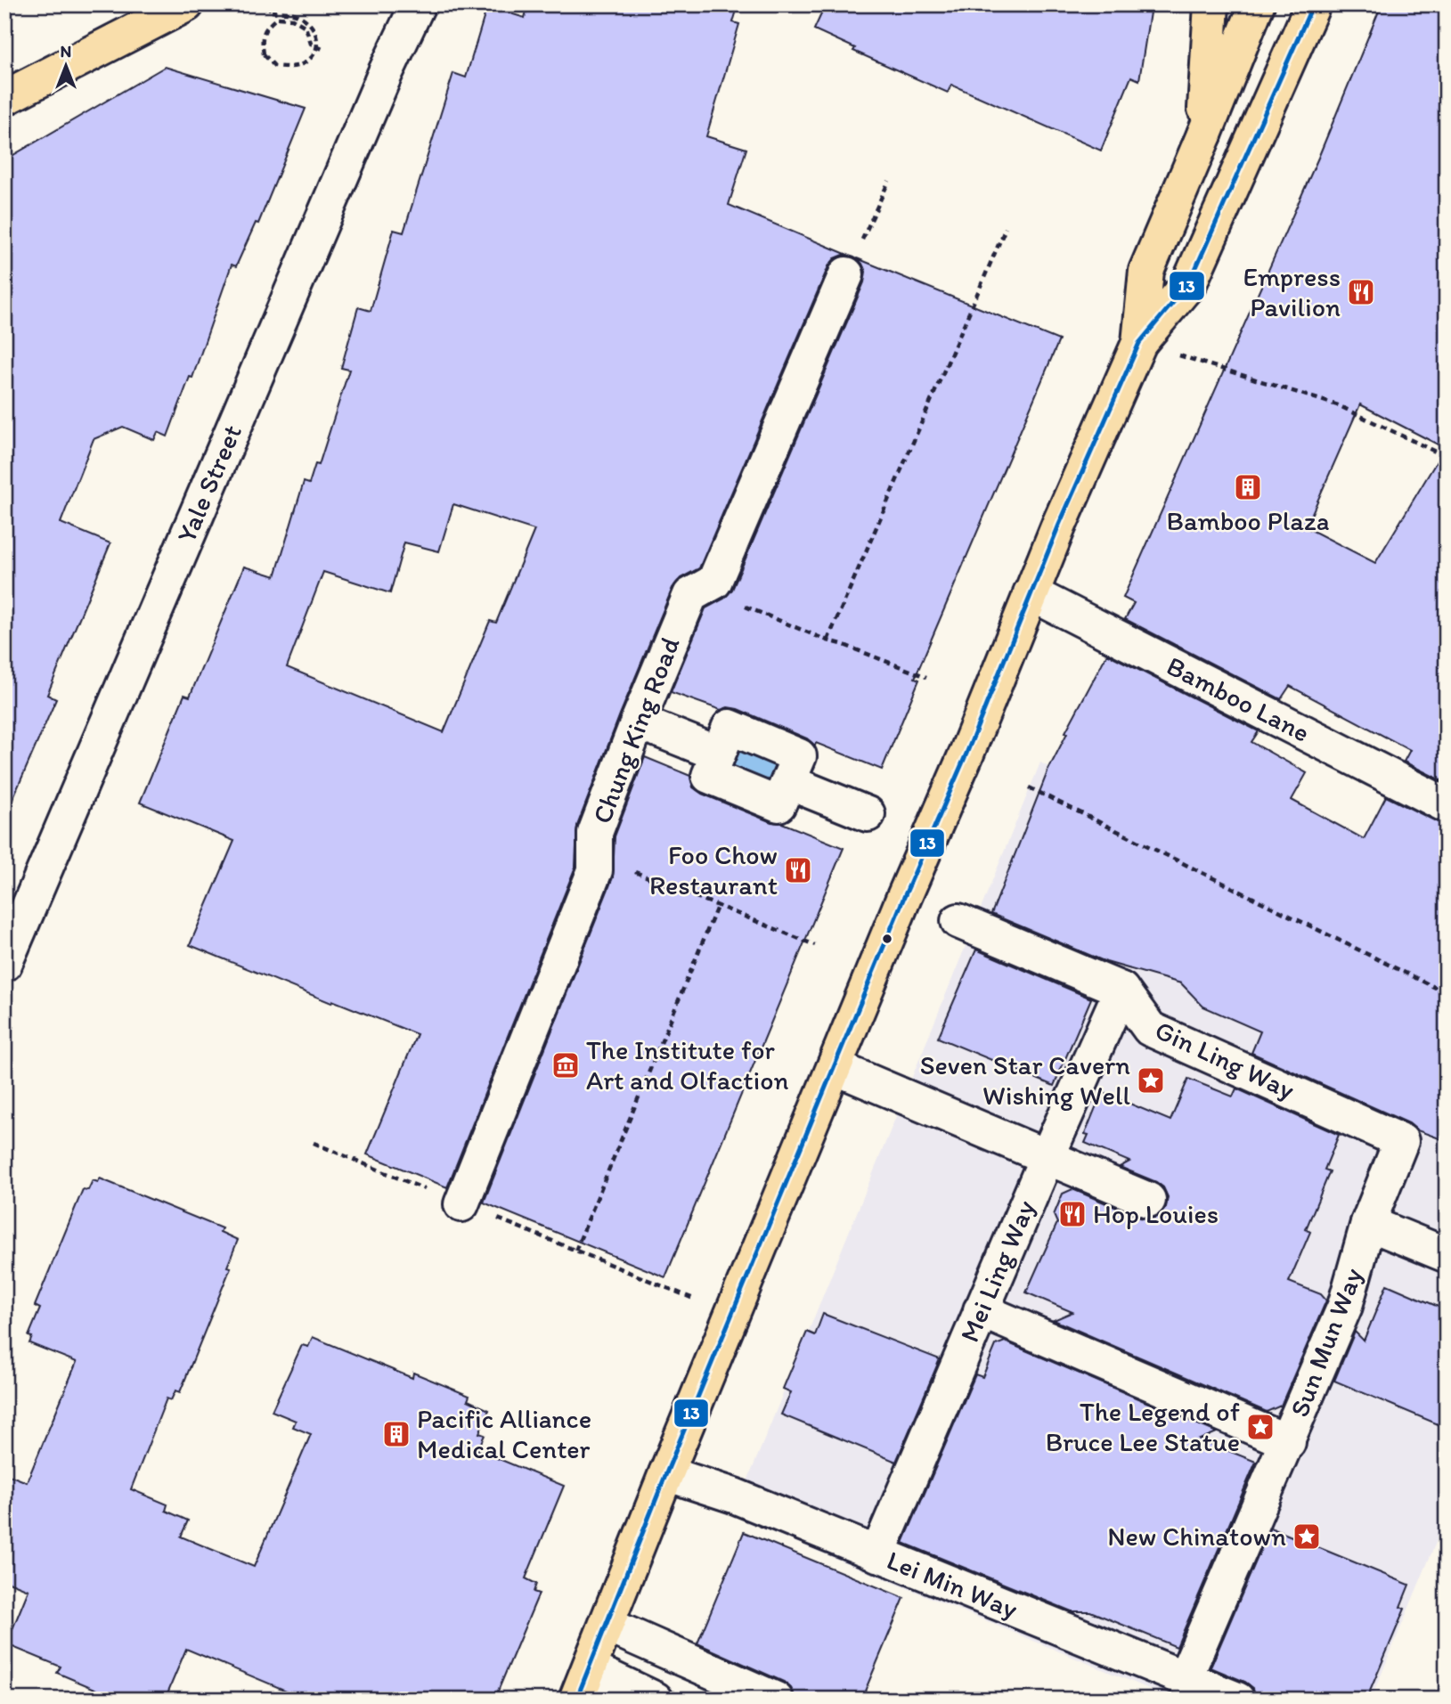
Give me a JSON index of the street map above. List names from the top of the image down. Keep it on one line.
{"streets":{"street":["Yale Street","Bamboo Lane","Chung King Road","Gin Ling Way","Mei Ling Way","Sun Mun Way","Lei Min Way"]},"crossings":[["Gin Ling Way","Mei Ling Way"],["Gin Ling Way","Sun Mun Way"],["Mei Ling Way","Lei Min Way"],["Sun Mun Way","Lei Min Way"]],"places":{"restaurant":["Empress Pavilion","Foo Chow Restaurant","Hop Louies"],"building":["Bamboo Plaza","Pacific Alliance Medical Center"],"museum":["The Institute for Art and Olfaction"],"place":["Seven Star Cavern Wishing Well","The Legend of Bruce Lee Statue","New Chinatown"]},"lines":["transit line 13"],"north":"top"}
